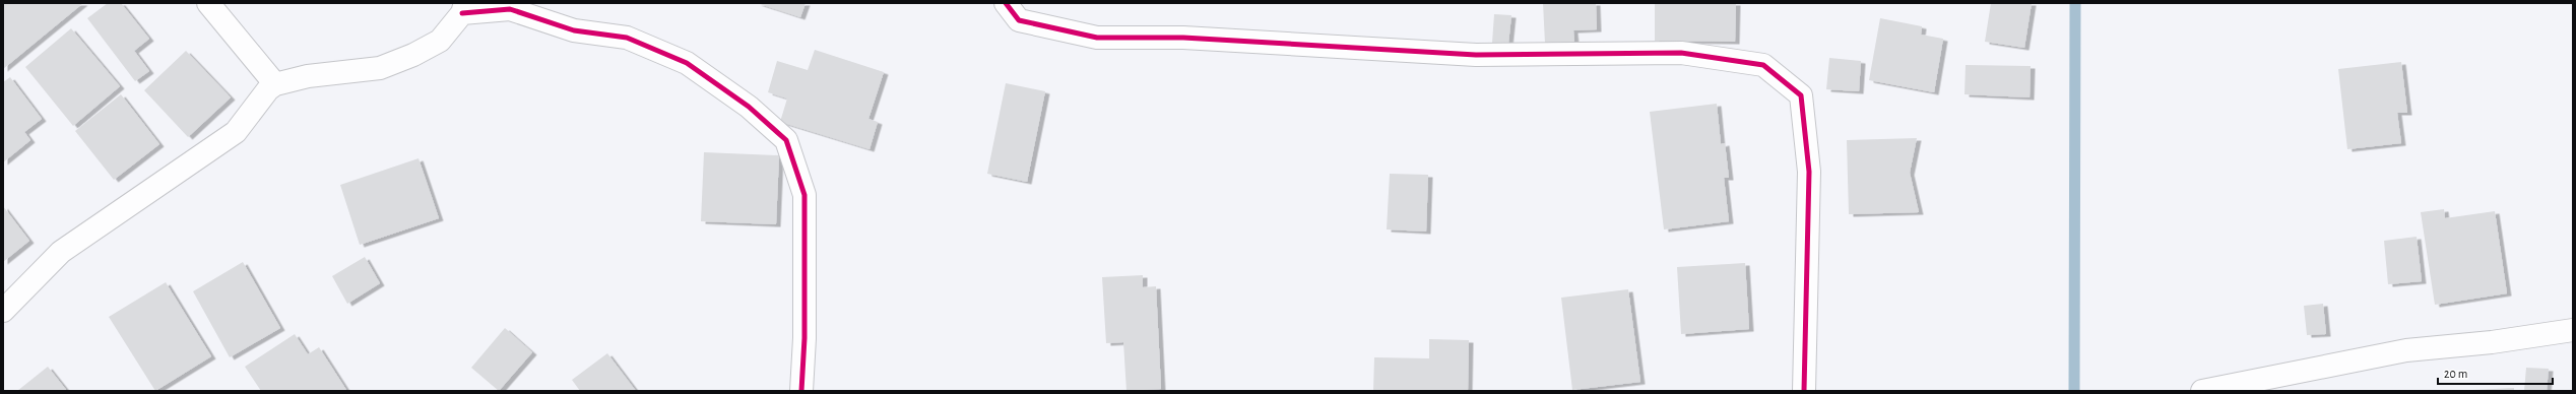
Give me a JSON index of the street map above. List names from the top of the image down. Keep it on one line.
{"scale_bar":"20 m"}
